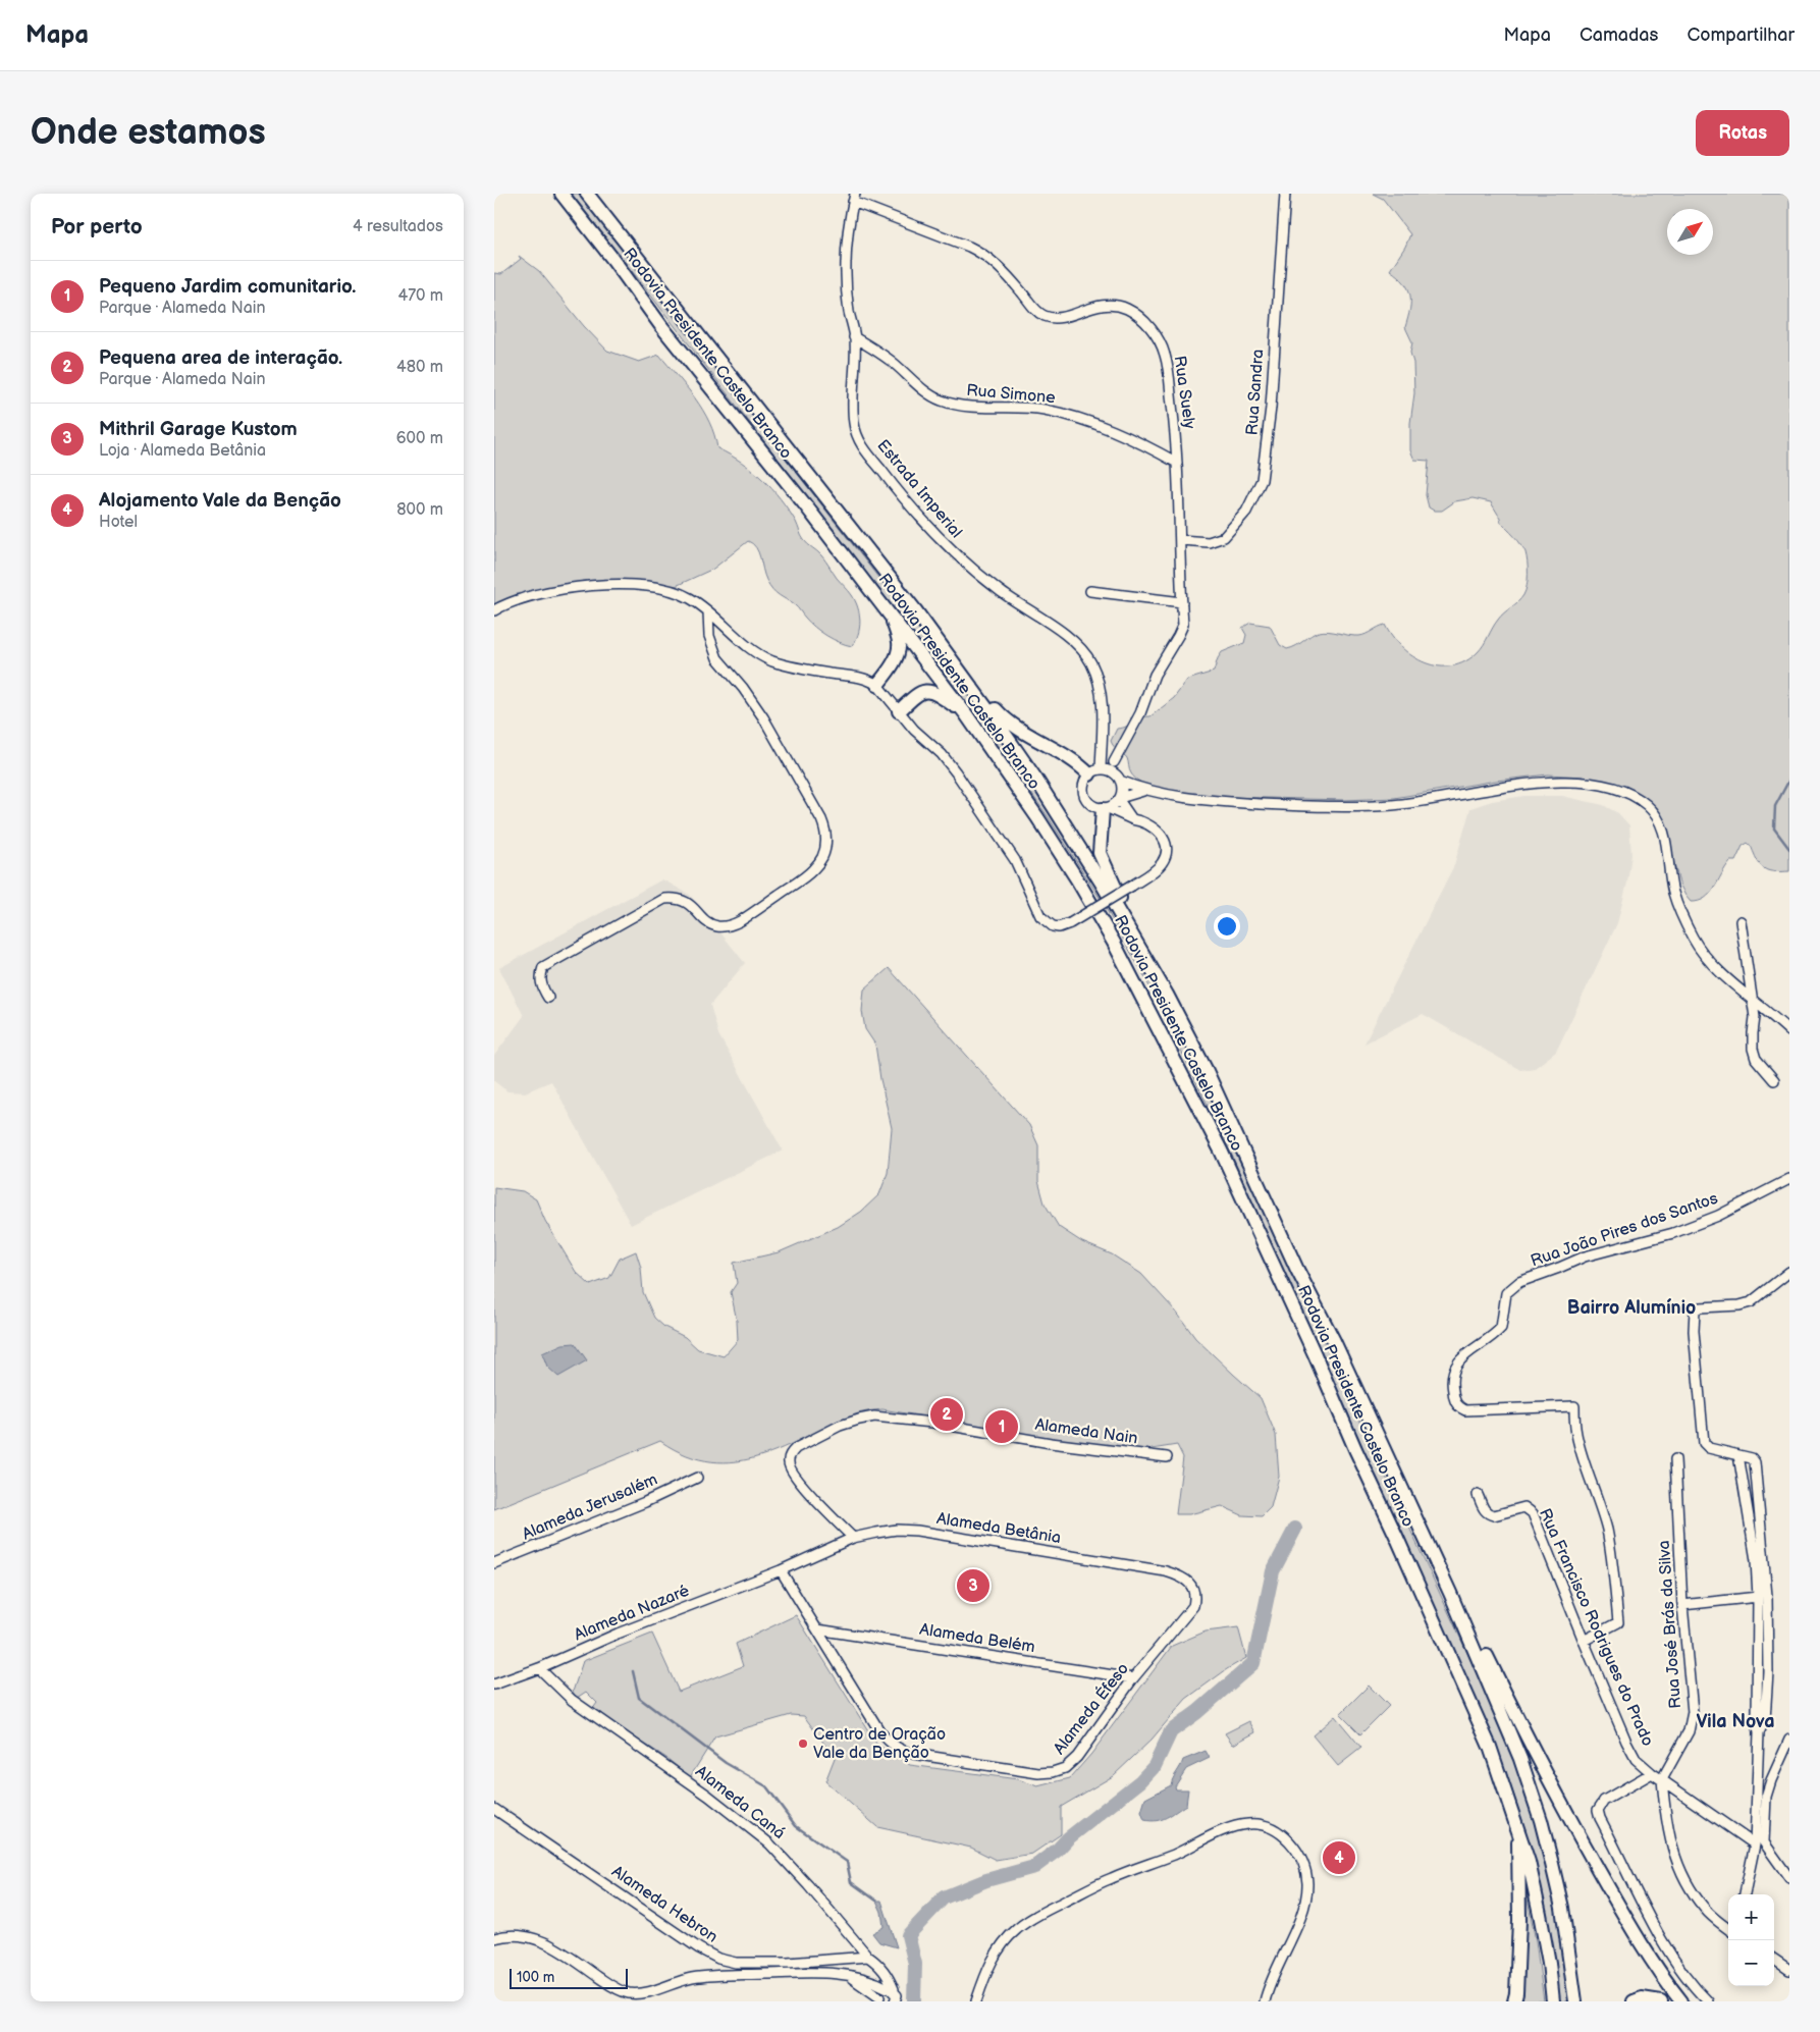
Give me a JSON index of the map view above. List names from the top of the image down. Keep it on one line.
{"streets":{"highway":["Rodovia Presidente Castelo Branco"],"street":["Rua Suely","Rua Sandra","Rua Simone","Estrada Imperial","Rua João Pires dos Santos","Alameda Nain","Alameda Jerusalém","Alameda Betânia","Alameda Nazaré","Rua José Brás da Silva","Rua Francisco Rodrigues do Prado","Alameda Belém","Alameda Éfeso","Alameda Caná","Alameda Hebron"]},"crossings":[["Rua Suely","Rua Sandra"],["Rua Suely","Rua Simone"],["Rua Suely","Estrada Imperial"],["Rua Simone","Estrada Imperial"],["Rua João Pires dos Santos","Rua Francisco Rodrigues do Prado"],["Alameda Nain","Alameda Betânia"],["Alameda Betânia","Alameda Nazaré"],["Alameda Betânia","Alameda Éfeso"],["Alameda Nazaré","Alameda Éfeso"],["Alameda Nazaré","Alameda Caná"],["Rua José Brás da Silva","Rua Francisco Rodrigues do Prado"],["Alameda Belém","Alameda Éfeso"],["Alameda Caná","Alameda Hebron"]],"districts":["Bairro Alumínio","Vila Nova"],"places":["Centro de Oração Vale da Benção"],"scale_bar":"100 m","north":"top right","page":{"header":"Mapa","nav":["Mapa","Camadas","Compartilhar"],"buttons":"Rotas","title":"Onde estamos","heading":["Por perto","4 resultados"],"list":[{"mark":"1","name":"Pequeno Jardim comunitario.","note":"Parque · Alameda Nain","value":"470 m"},{"mark":"2","name":"Pequena area de interação.","note":"Parque · Alameda Nain","value":"480 m"},{"mark":"3","name":"Mithril Garage Kustom","note":"Loja · Alameda Betânia","value":"600 m"},{"mark":"4","name":"Alojamento Vale da Benção","note":"Hotel","value":"800 m"}],"pins":["2","1","3","4"],"map_buttons":["+","−"],"scale":"100 m"}}
